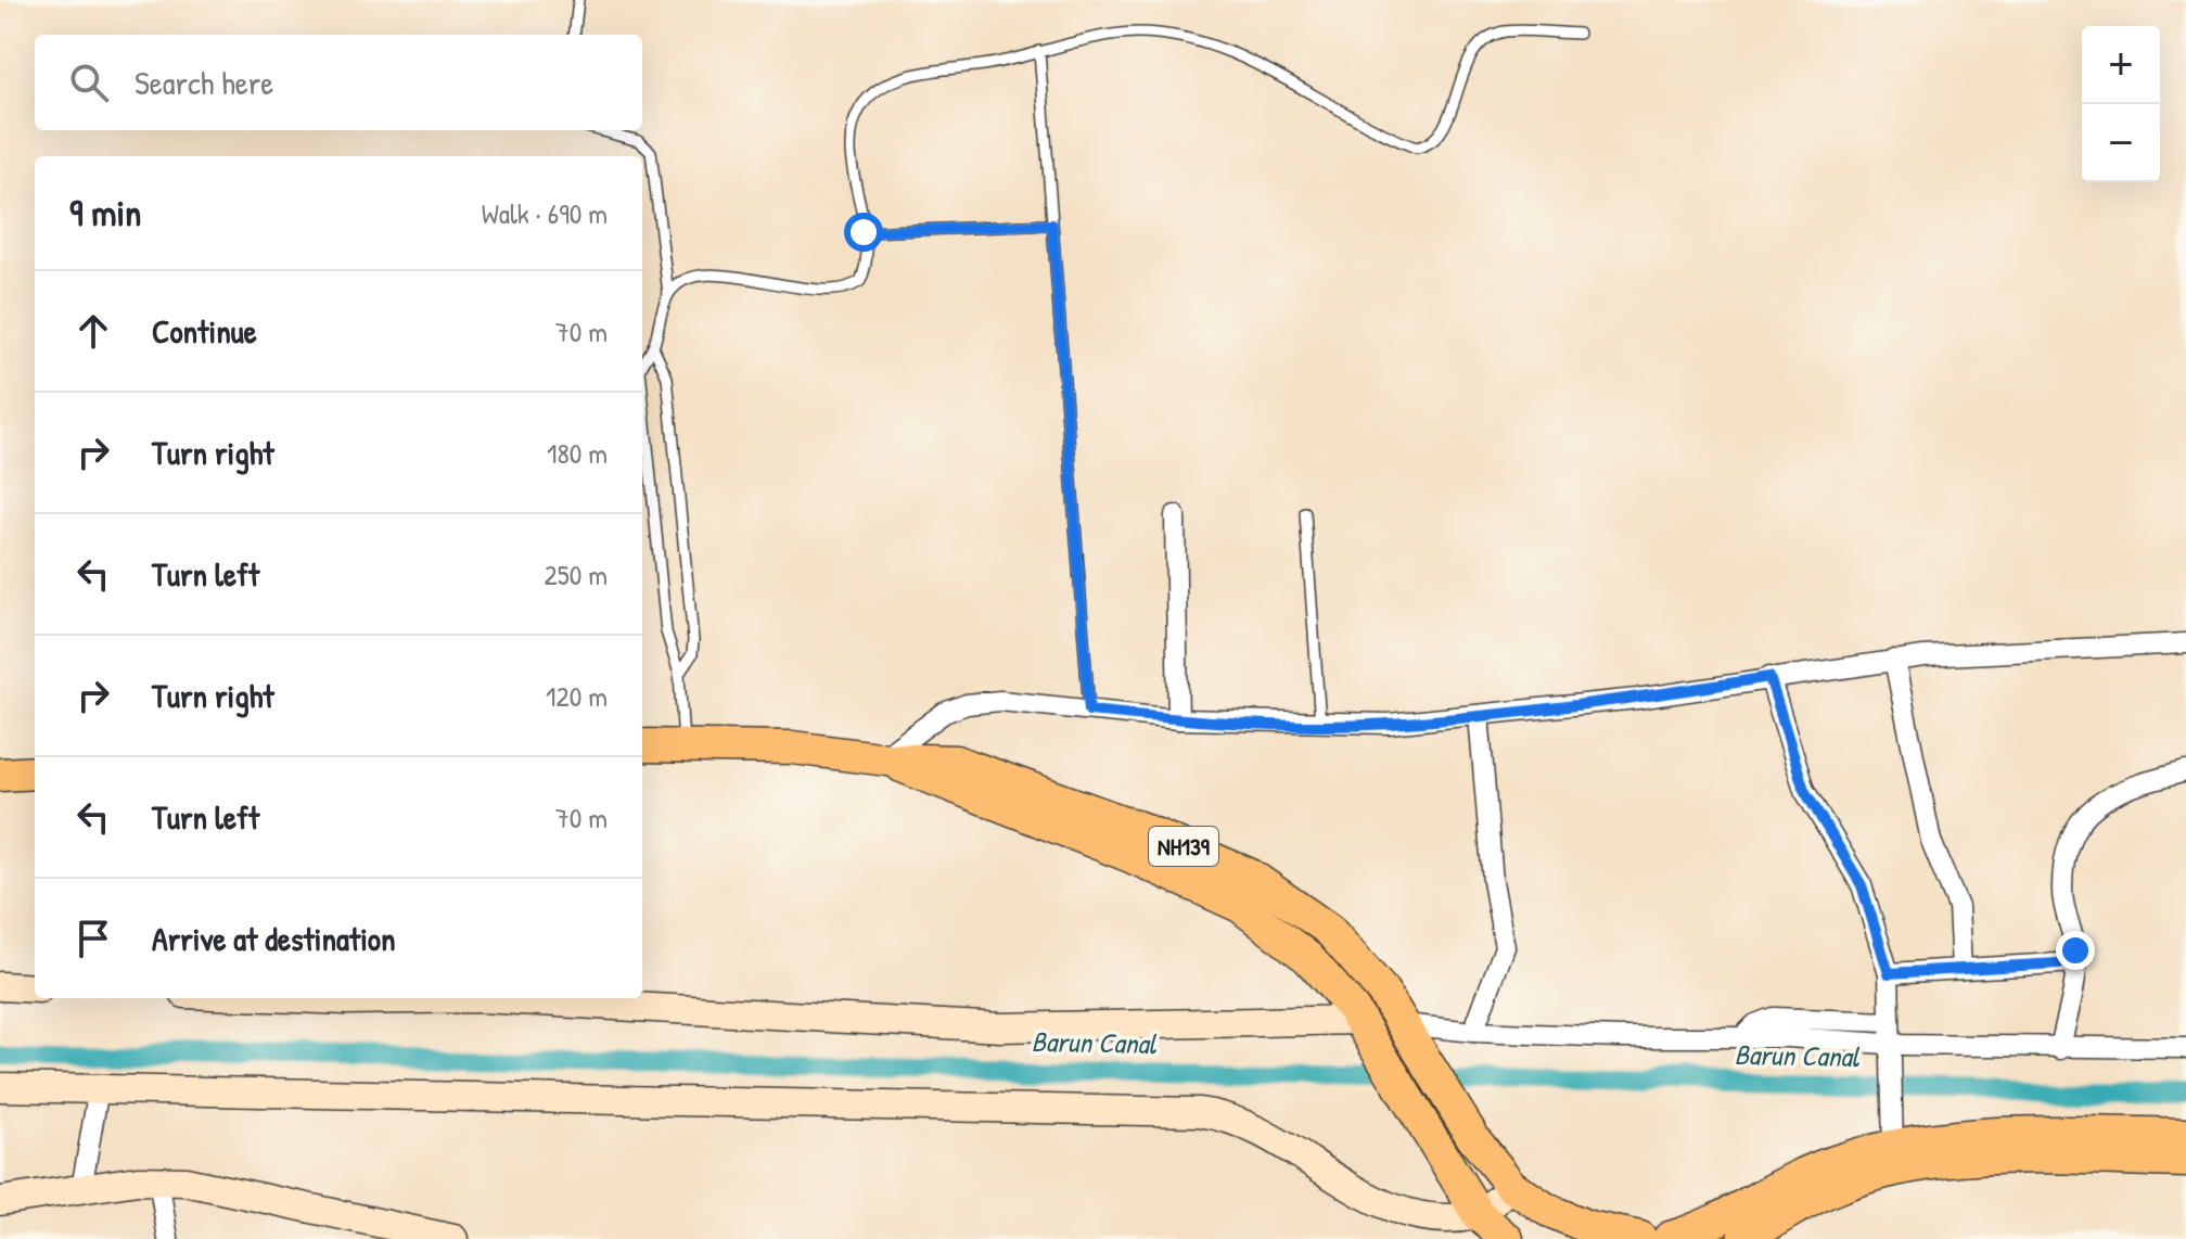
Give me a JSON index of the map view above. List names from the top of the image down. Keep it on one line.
{"streets":{"highway":["NH139"]},"water":["Barun Canal"],"page":{"map_buttons":["+","−"],"search":"Search here","heading":["9 min","Walk · 690 m"],"list":[["Continue","70 m"],["Turn right","180 m"],["Turn left","250 m"],["Turn right","120 m"],["Turn left","70 m"],"Arrive at destination"]}}
